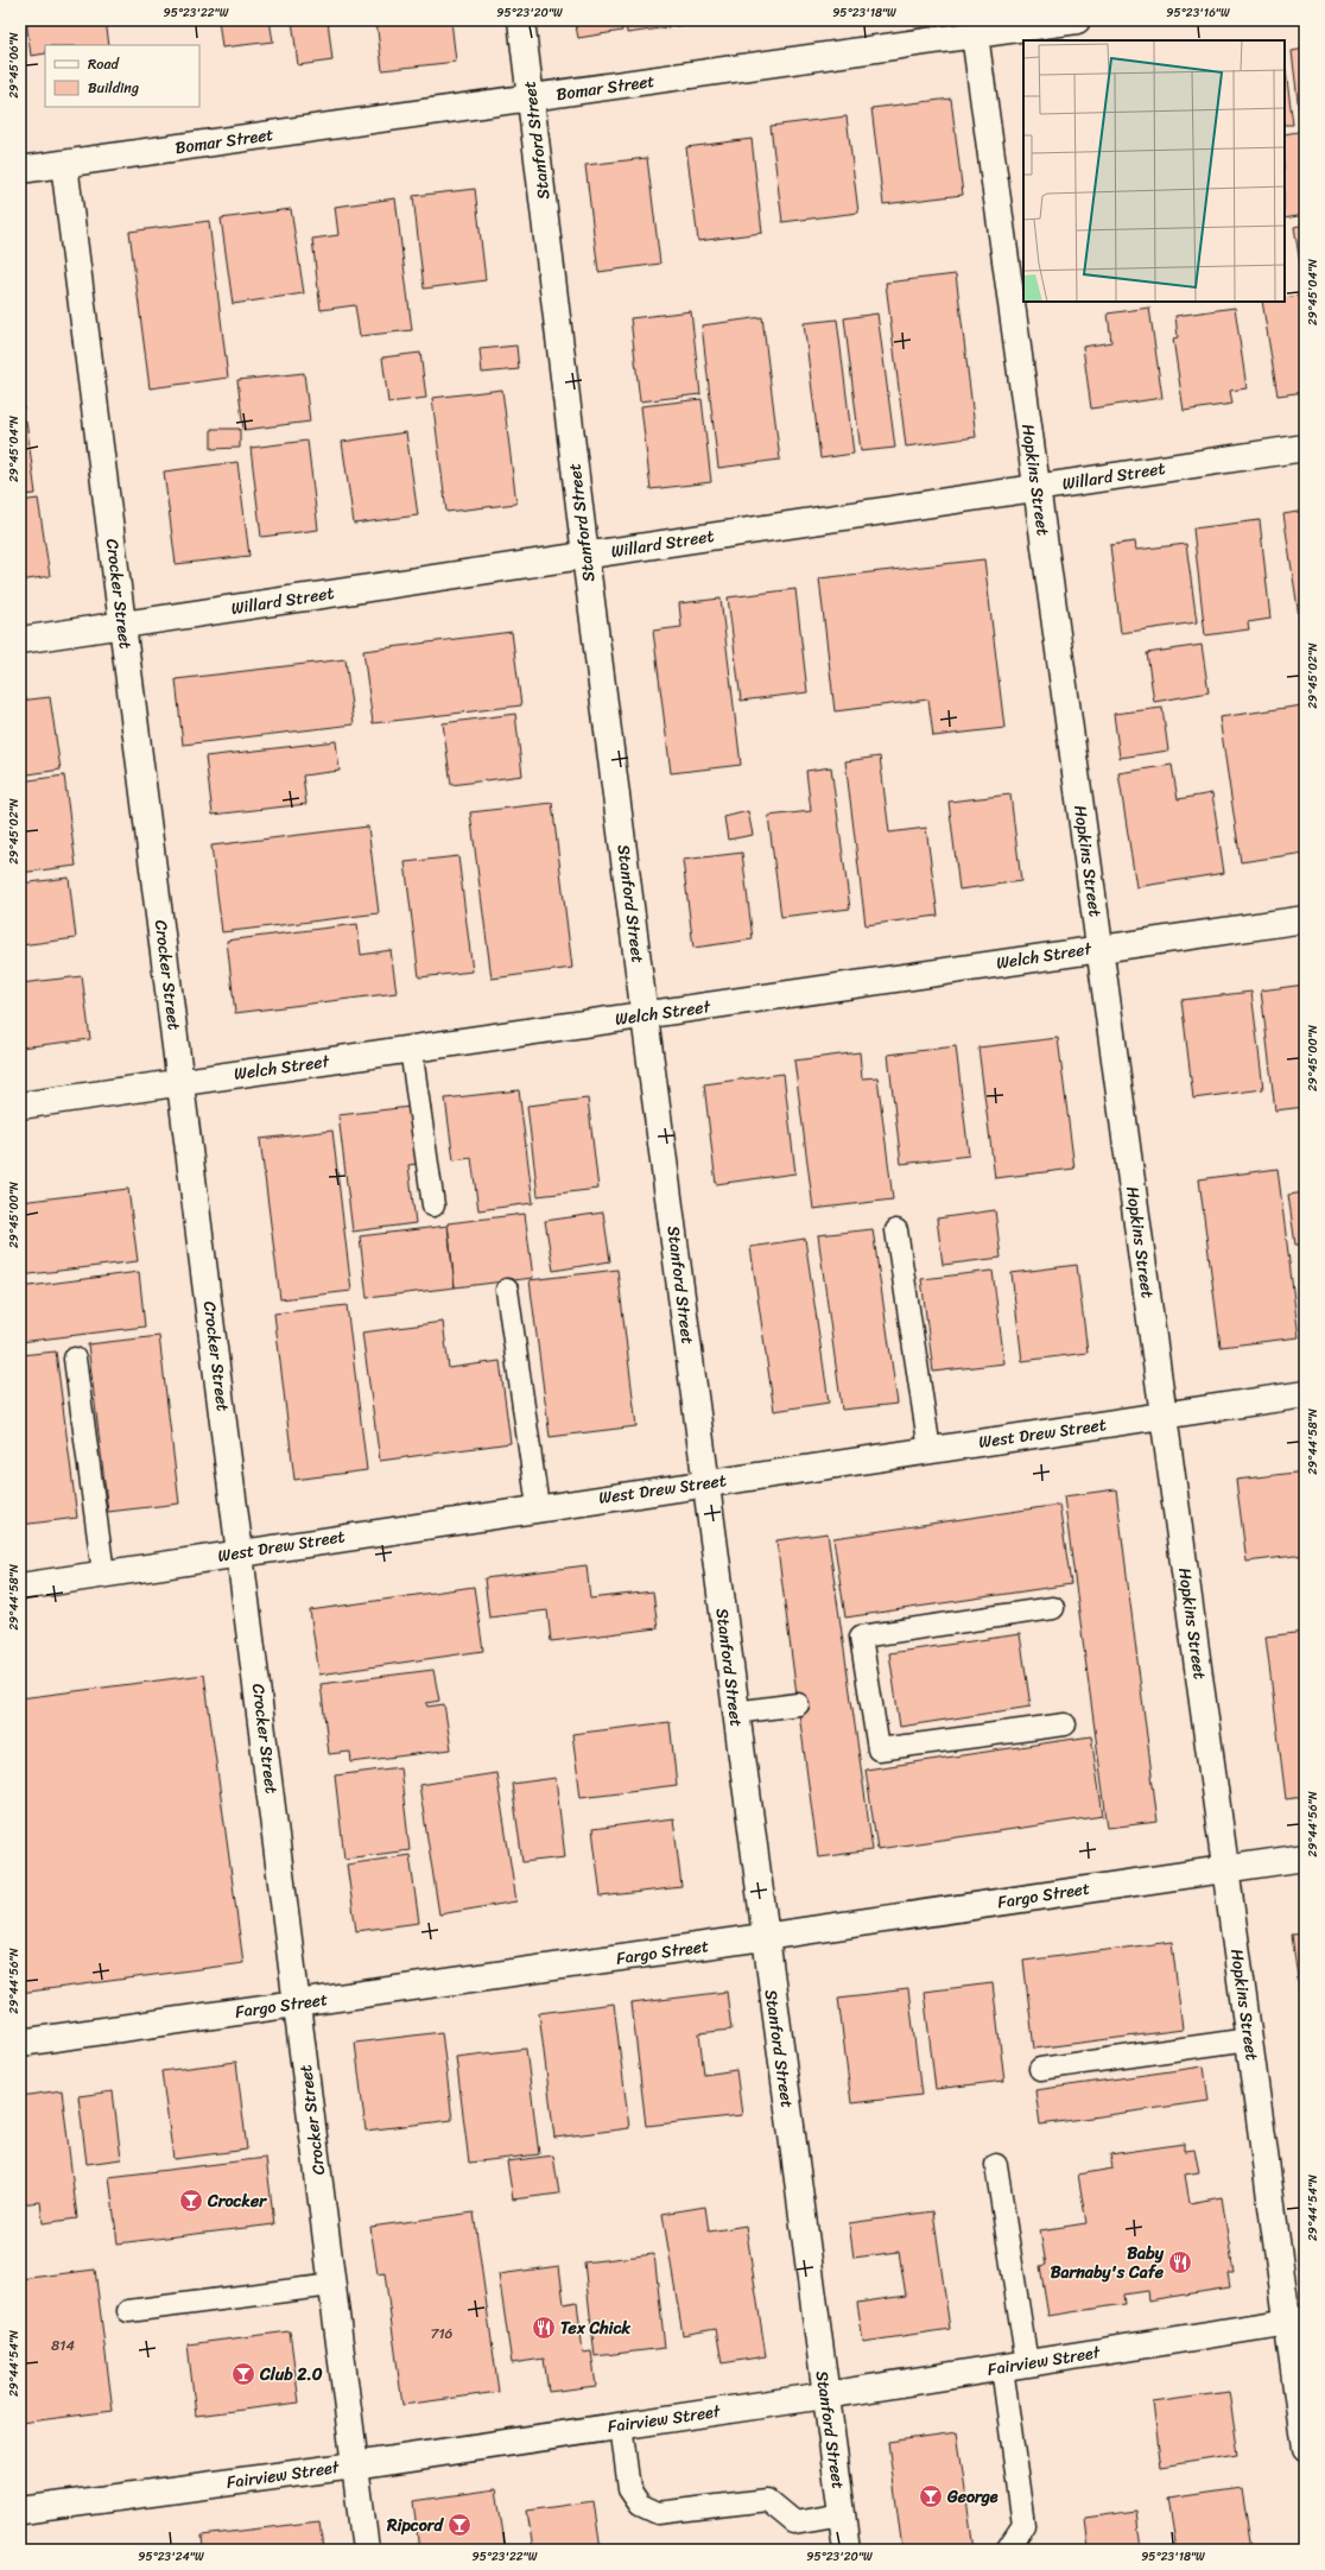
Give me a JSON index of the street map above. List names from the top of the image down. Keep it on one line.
{"streets":{"street":["Bomar Street","Stanford Street","Willard Street","Hopkins Street","Crocker Street","Welch Street","West Drew Street","Fargo Street","Fairview Street"]},"crossings":[["Bomar Street","Stanford Street"],["Bomar Street","Hopkins Street"],["Bomar Street","Crocker Street"],["Stanford Street","Willard Street"],["Stanford Street","Welch Street"],["Stanford Street","West Drew Street"],["Stanford Street","Fargo Street"],["Stanford Street","Fairview Street"],["Willard Street","Hopkins Street"],["Willard Street","Crocker Street"],["Hopkins Street","Welch Street"],["Hopkins Street","West Drew Street"],["Hopkins Street","Fargo Street"],["Hopkins Street","Fairview Street"],["Crocker Street","Welch Street"],["Crocker Street","West Drew Street"],["Crocker Street","Fargo Street"],["Crocker Street","Fairview Street"]],"places":{"bar":["Crocker","Club 2.0","George","Ripcord"],"restaurant":["Baby Barnaby's Cafe","Tex Chick"]},"house_numbers":["716","814"],"legend":["Road","Building"],"coordinates":["95°23'22\"W","95°23'20\"W","95°23'18\"W","95°23'16\"W","29°45'06\"N","29°45'04\"N","29°45'02\"N","29°45'00\"N","29°44'58\"N","29°44'56\"N","29°44'54\"N","95°23'24\"W"]}
